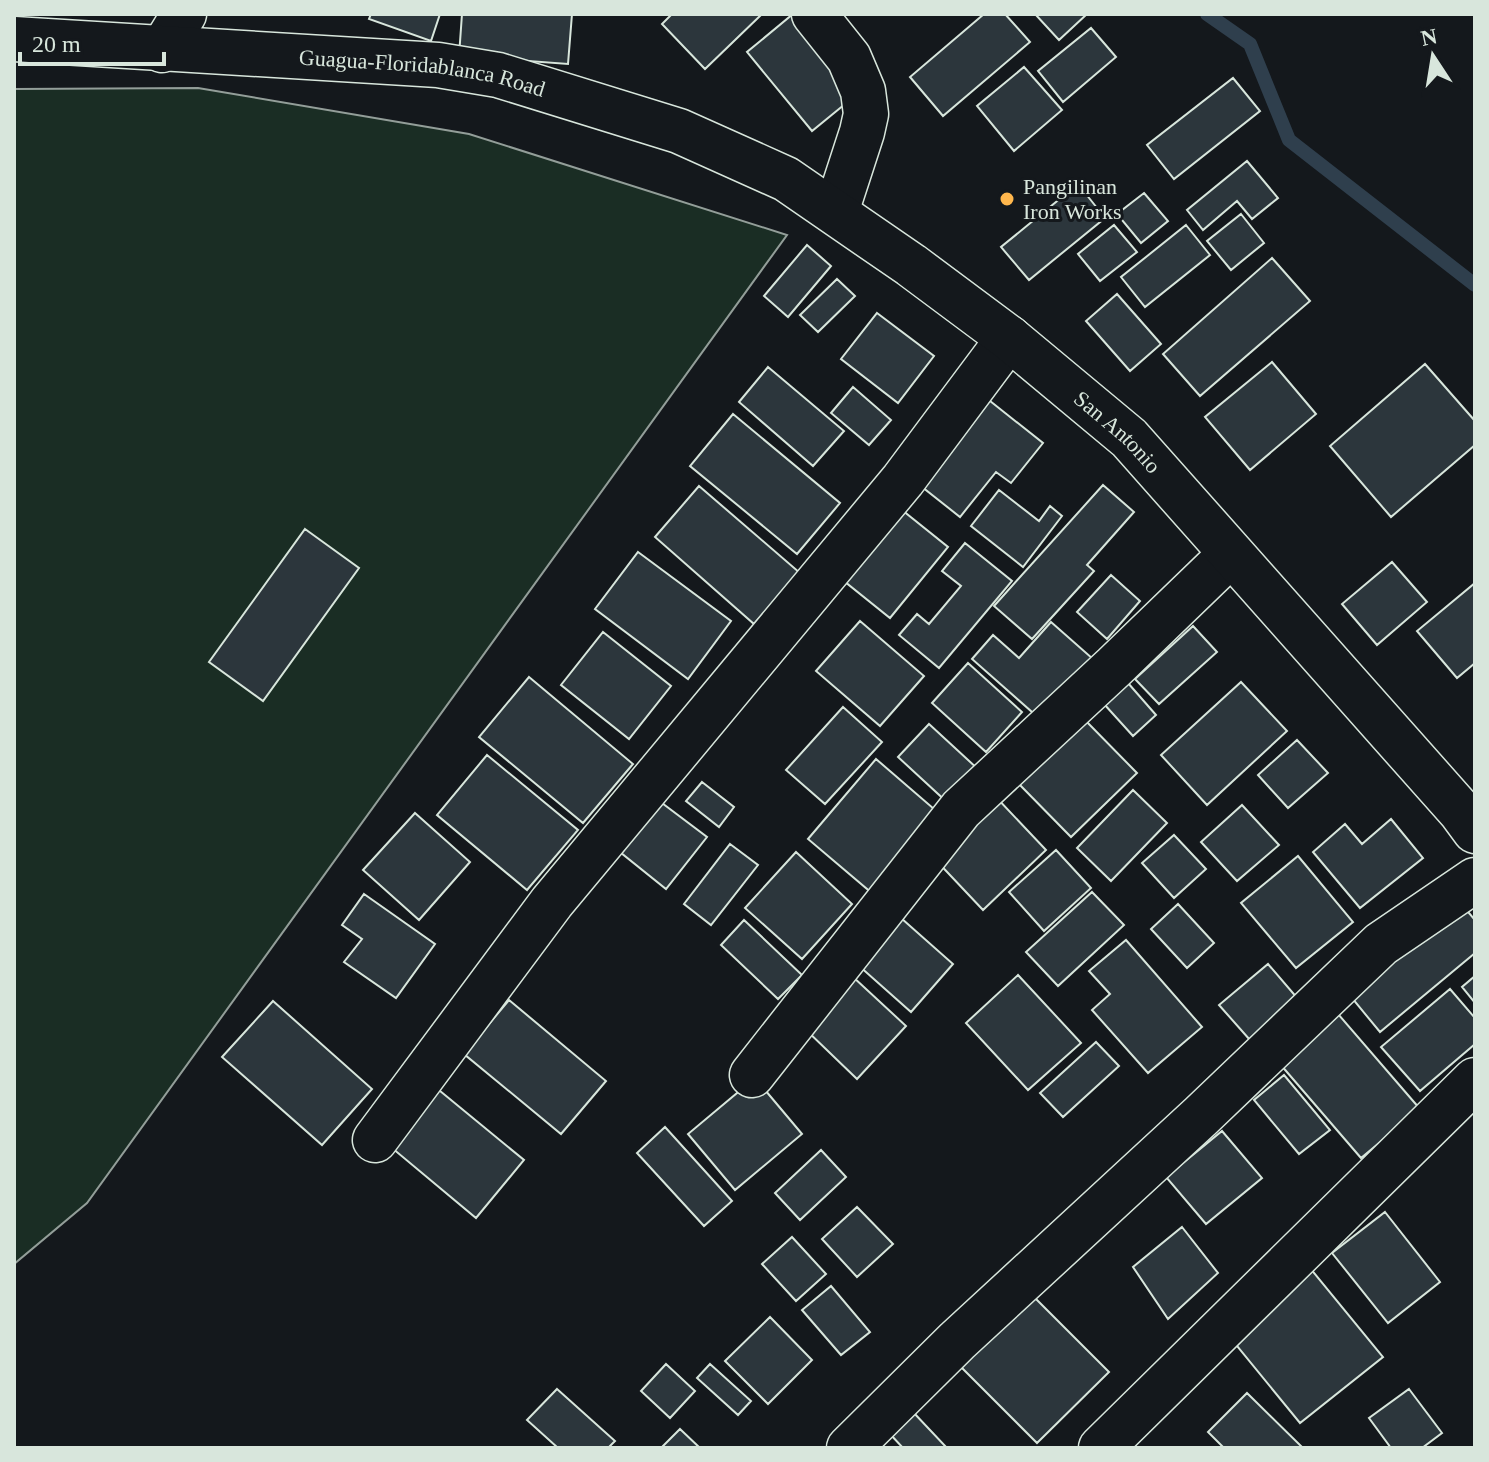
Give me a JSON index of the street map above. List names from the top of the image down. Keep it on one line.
{"streets":{"street":["Guagua-Floridablanca Road","San Antonio"]},"crossings":[["Guagua-Floridablanca Road","San Antonio"]],"places":["Pangilinan Iron Works"],"scale_bar":"20 m","north":"top"}
